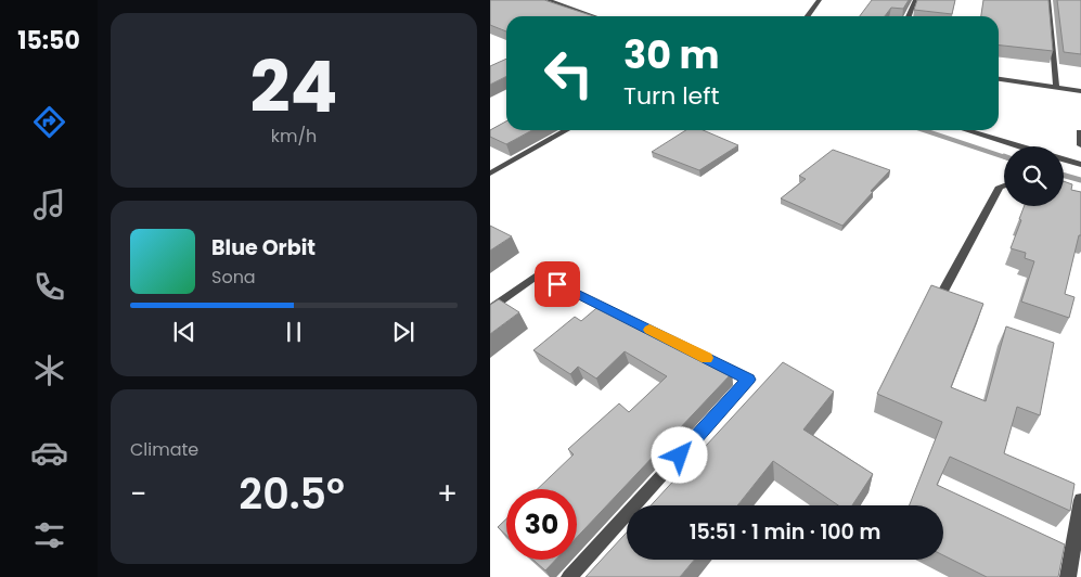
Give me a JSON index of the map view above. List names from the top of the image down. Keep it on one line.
{"page":{"tabs":"15:50","tile":[["24","km/h"],"Climate"],"turn":["30 m","Turn left"],"song":["Blue Orbit","Sona"],"heat":["−","20.5°","+"],"limit":"30","trip":"15:51 · 1 min · 100 m"}}
